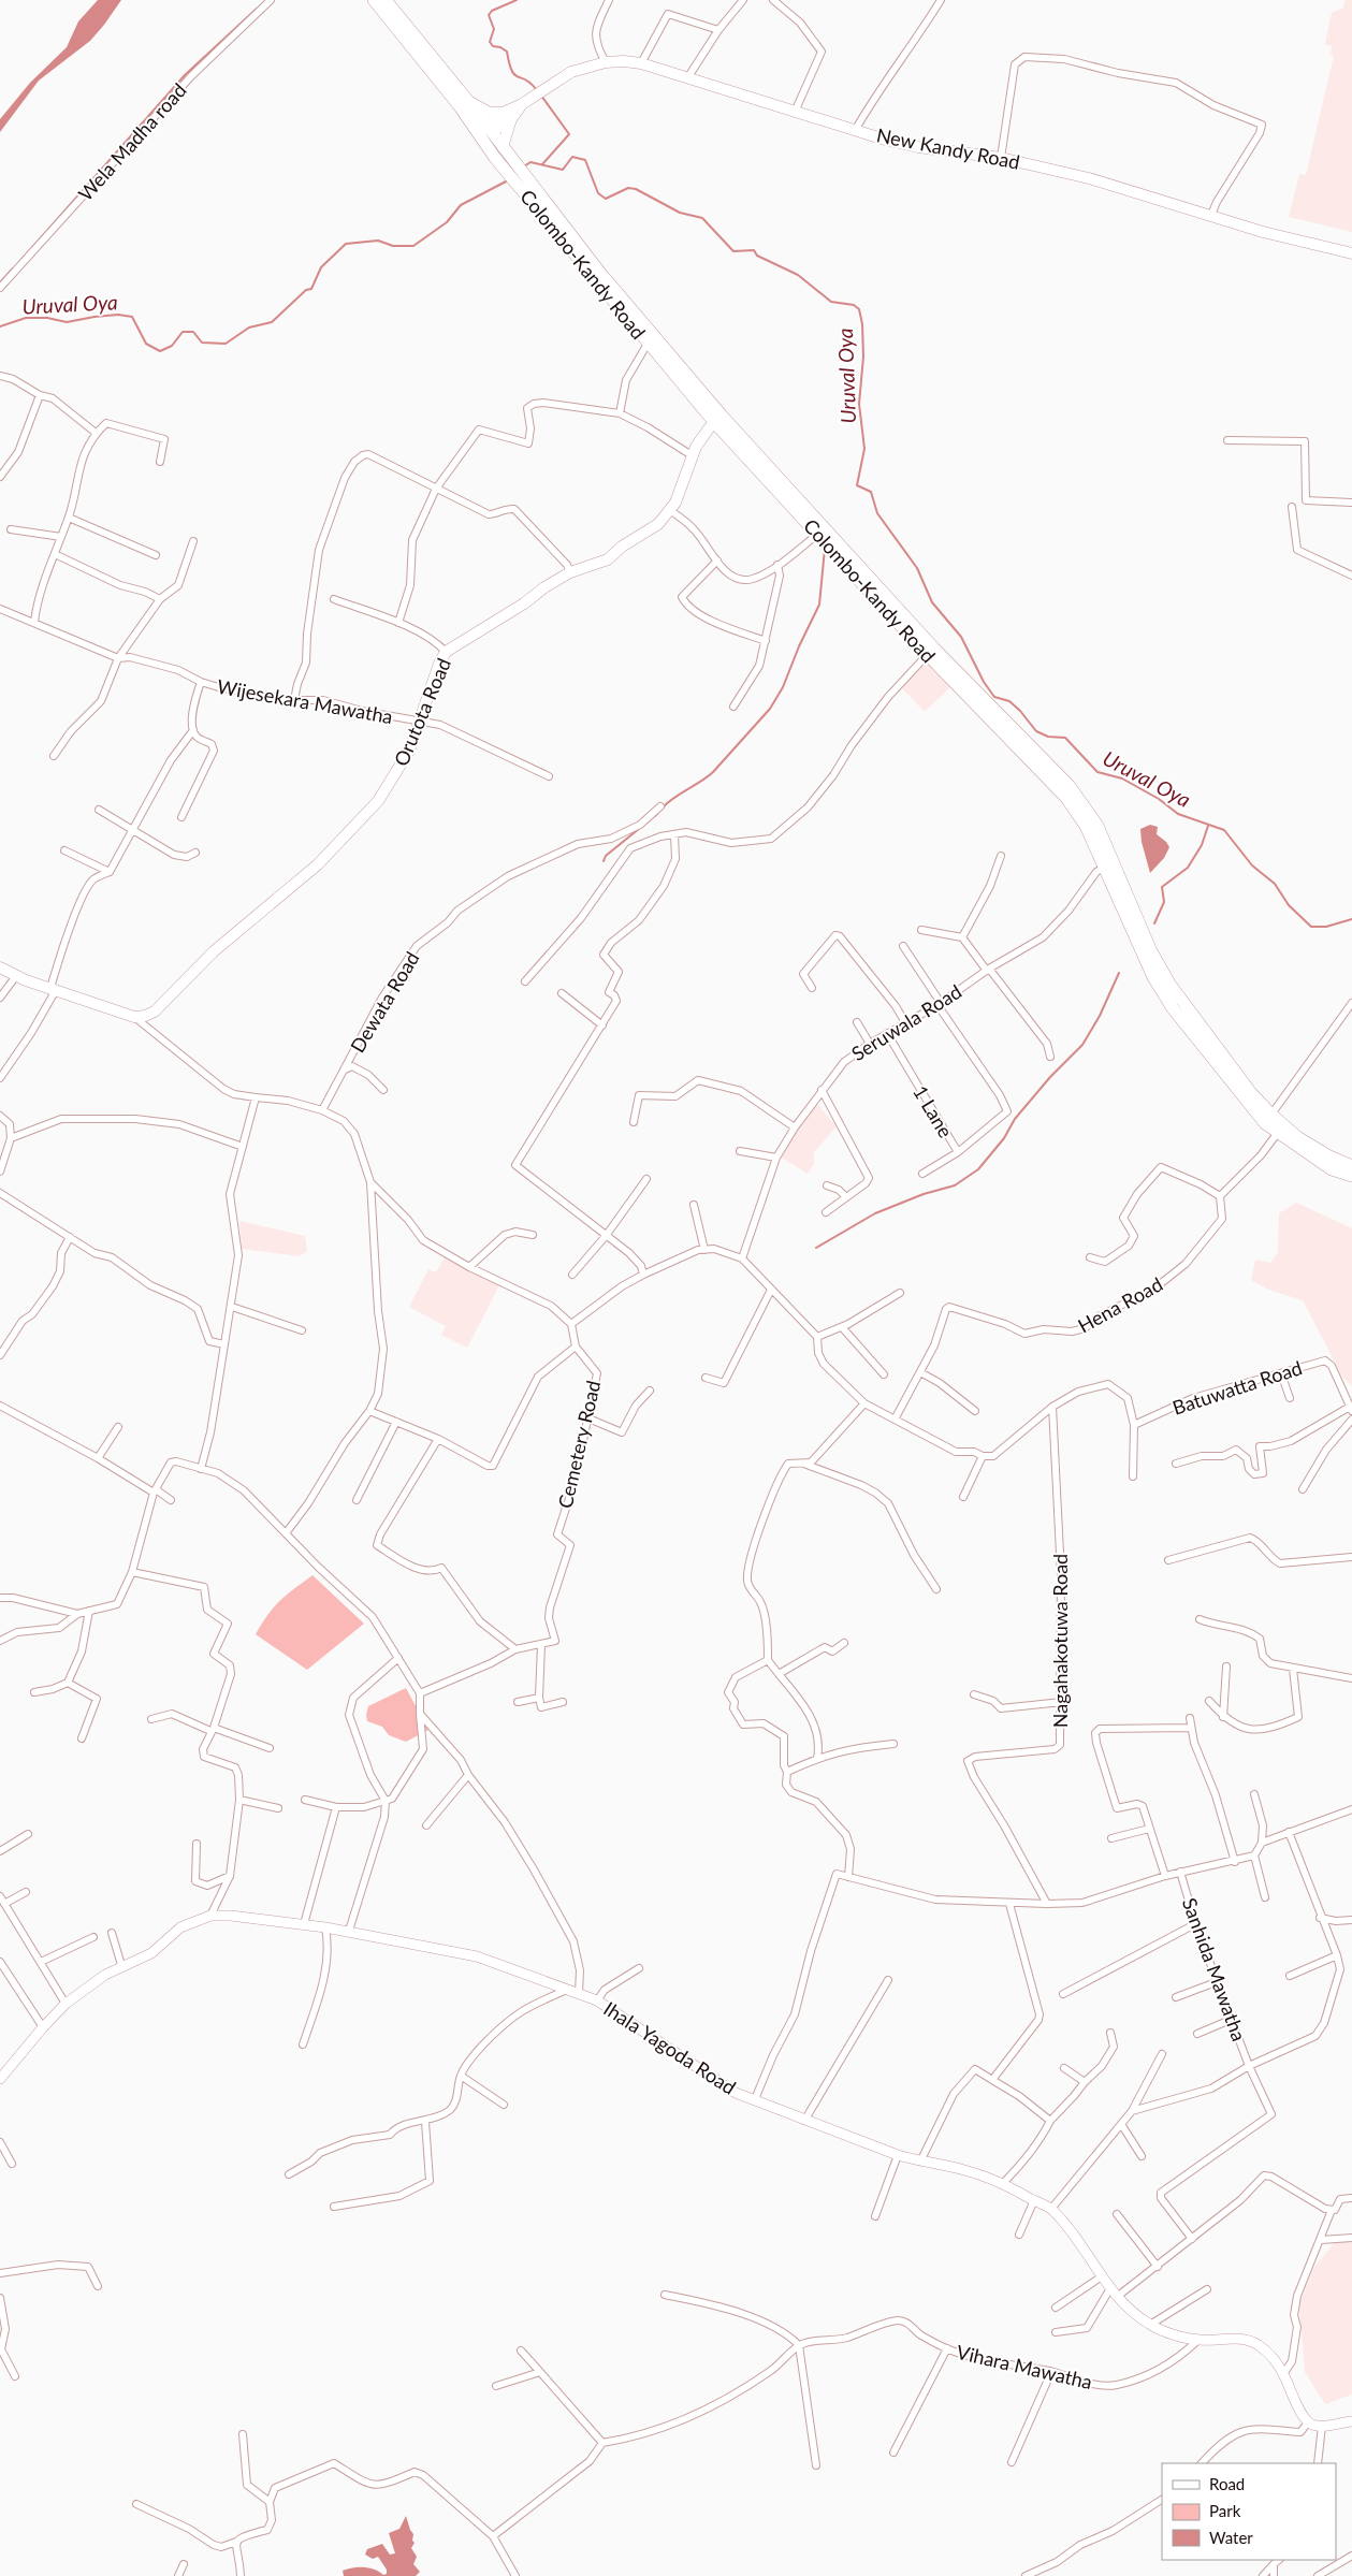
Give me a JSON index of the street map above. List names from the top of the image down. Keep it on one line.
{"streets":{"highway":["Colombo-Kandy Road"],"main road":["New Kandy Road","Orutota Road"],"street":["Wela Madha road","Wijesekara Mawatha","Dewata Road","Seruwala Road","1 Lane","Hena Road","Batuwatta Road","Cemetery Road","Nagahakotuwa Road","Sanhida Mawatha","Ihala Yagoda Road","Vihara Mawatha"]},"crossings":[["New Kandy Road","Colombo-Kandy Road"],["Colombo-Kandy Road","Orutota Road"],["Colombo-Kandy Road","Seruwala Road"],["Wijesekara Mawatha","Orutota Road"],["Seruwala Road","1 Lane"],["Ihala Yagoda Road","Vihara Mawatha"]],"water":["Uruval Oya"],"legend":["Road","Park","Water"]}
